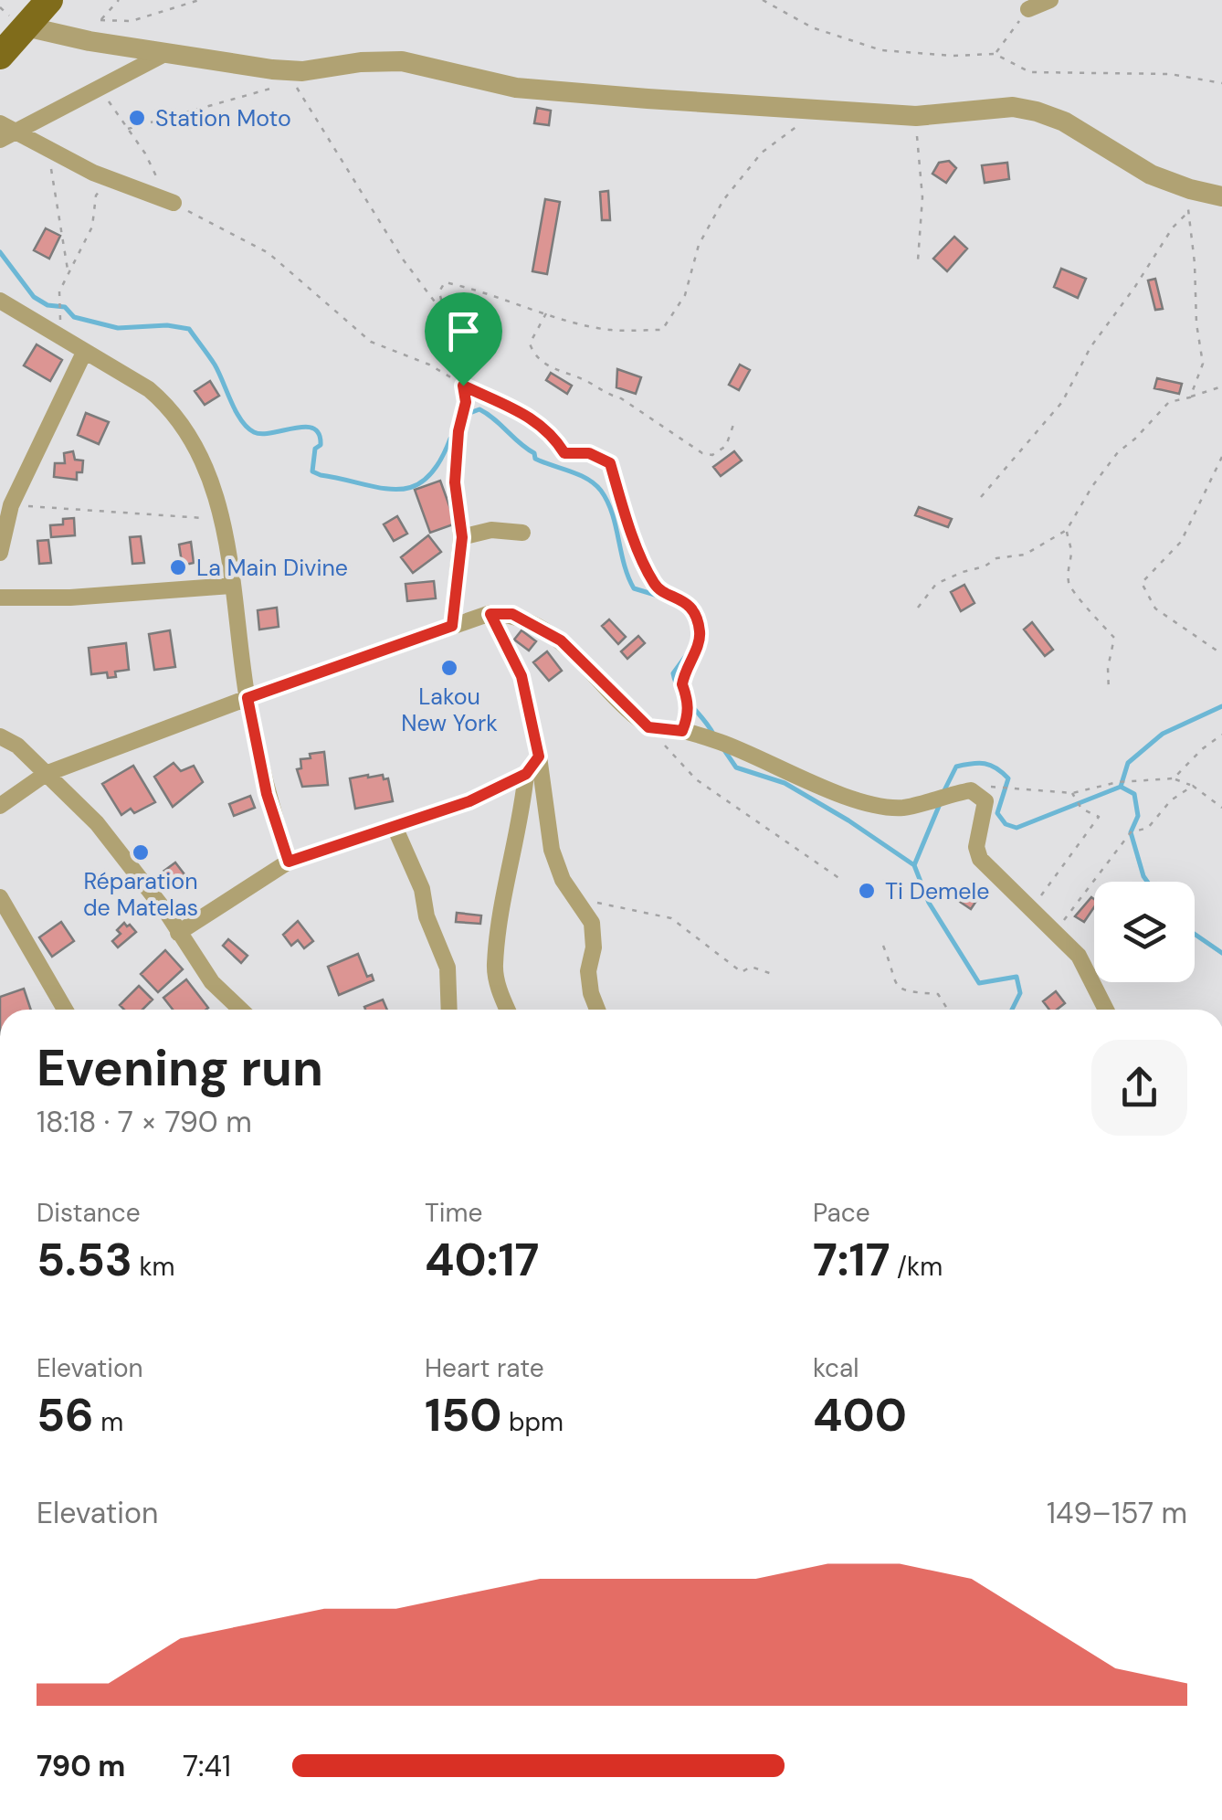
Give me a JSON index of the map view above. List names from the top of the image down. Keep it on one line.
{"places":["Station Moto","La Main Divine","Lakou New York","Réparation de Matelas","Ti Demele"],"page":{"heading":["Evening run","18:18 · 7 × 790 m"],"stats":[["Distance","5.53 km"],["Time","40:17"],["Pace","7:17 /km"],["Elevation","56 m"],["Heart rate","150 bpm"],["kcal","400"]],"chart":["Elevation","149–157 m"],"list":[{"name":"790 m","note":"7:41"}]}}
